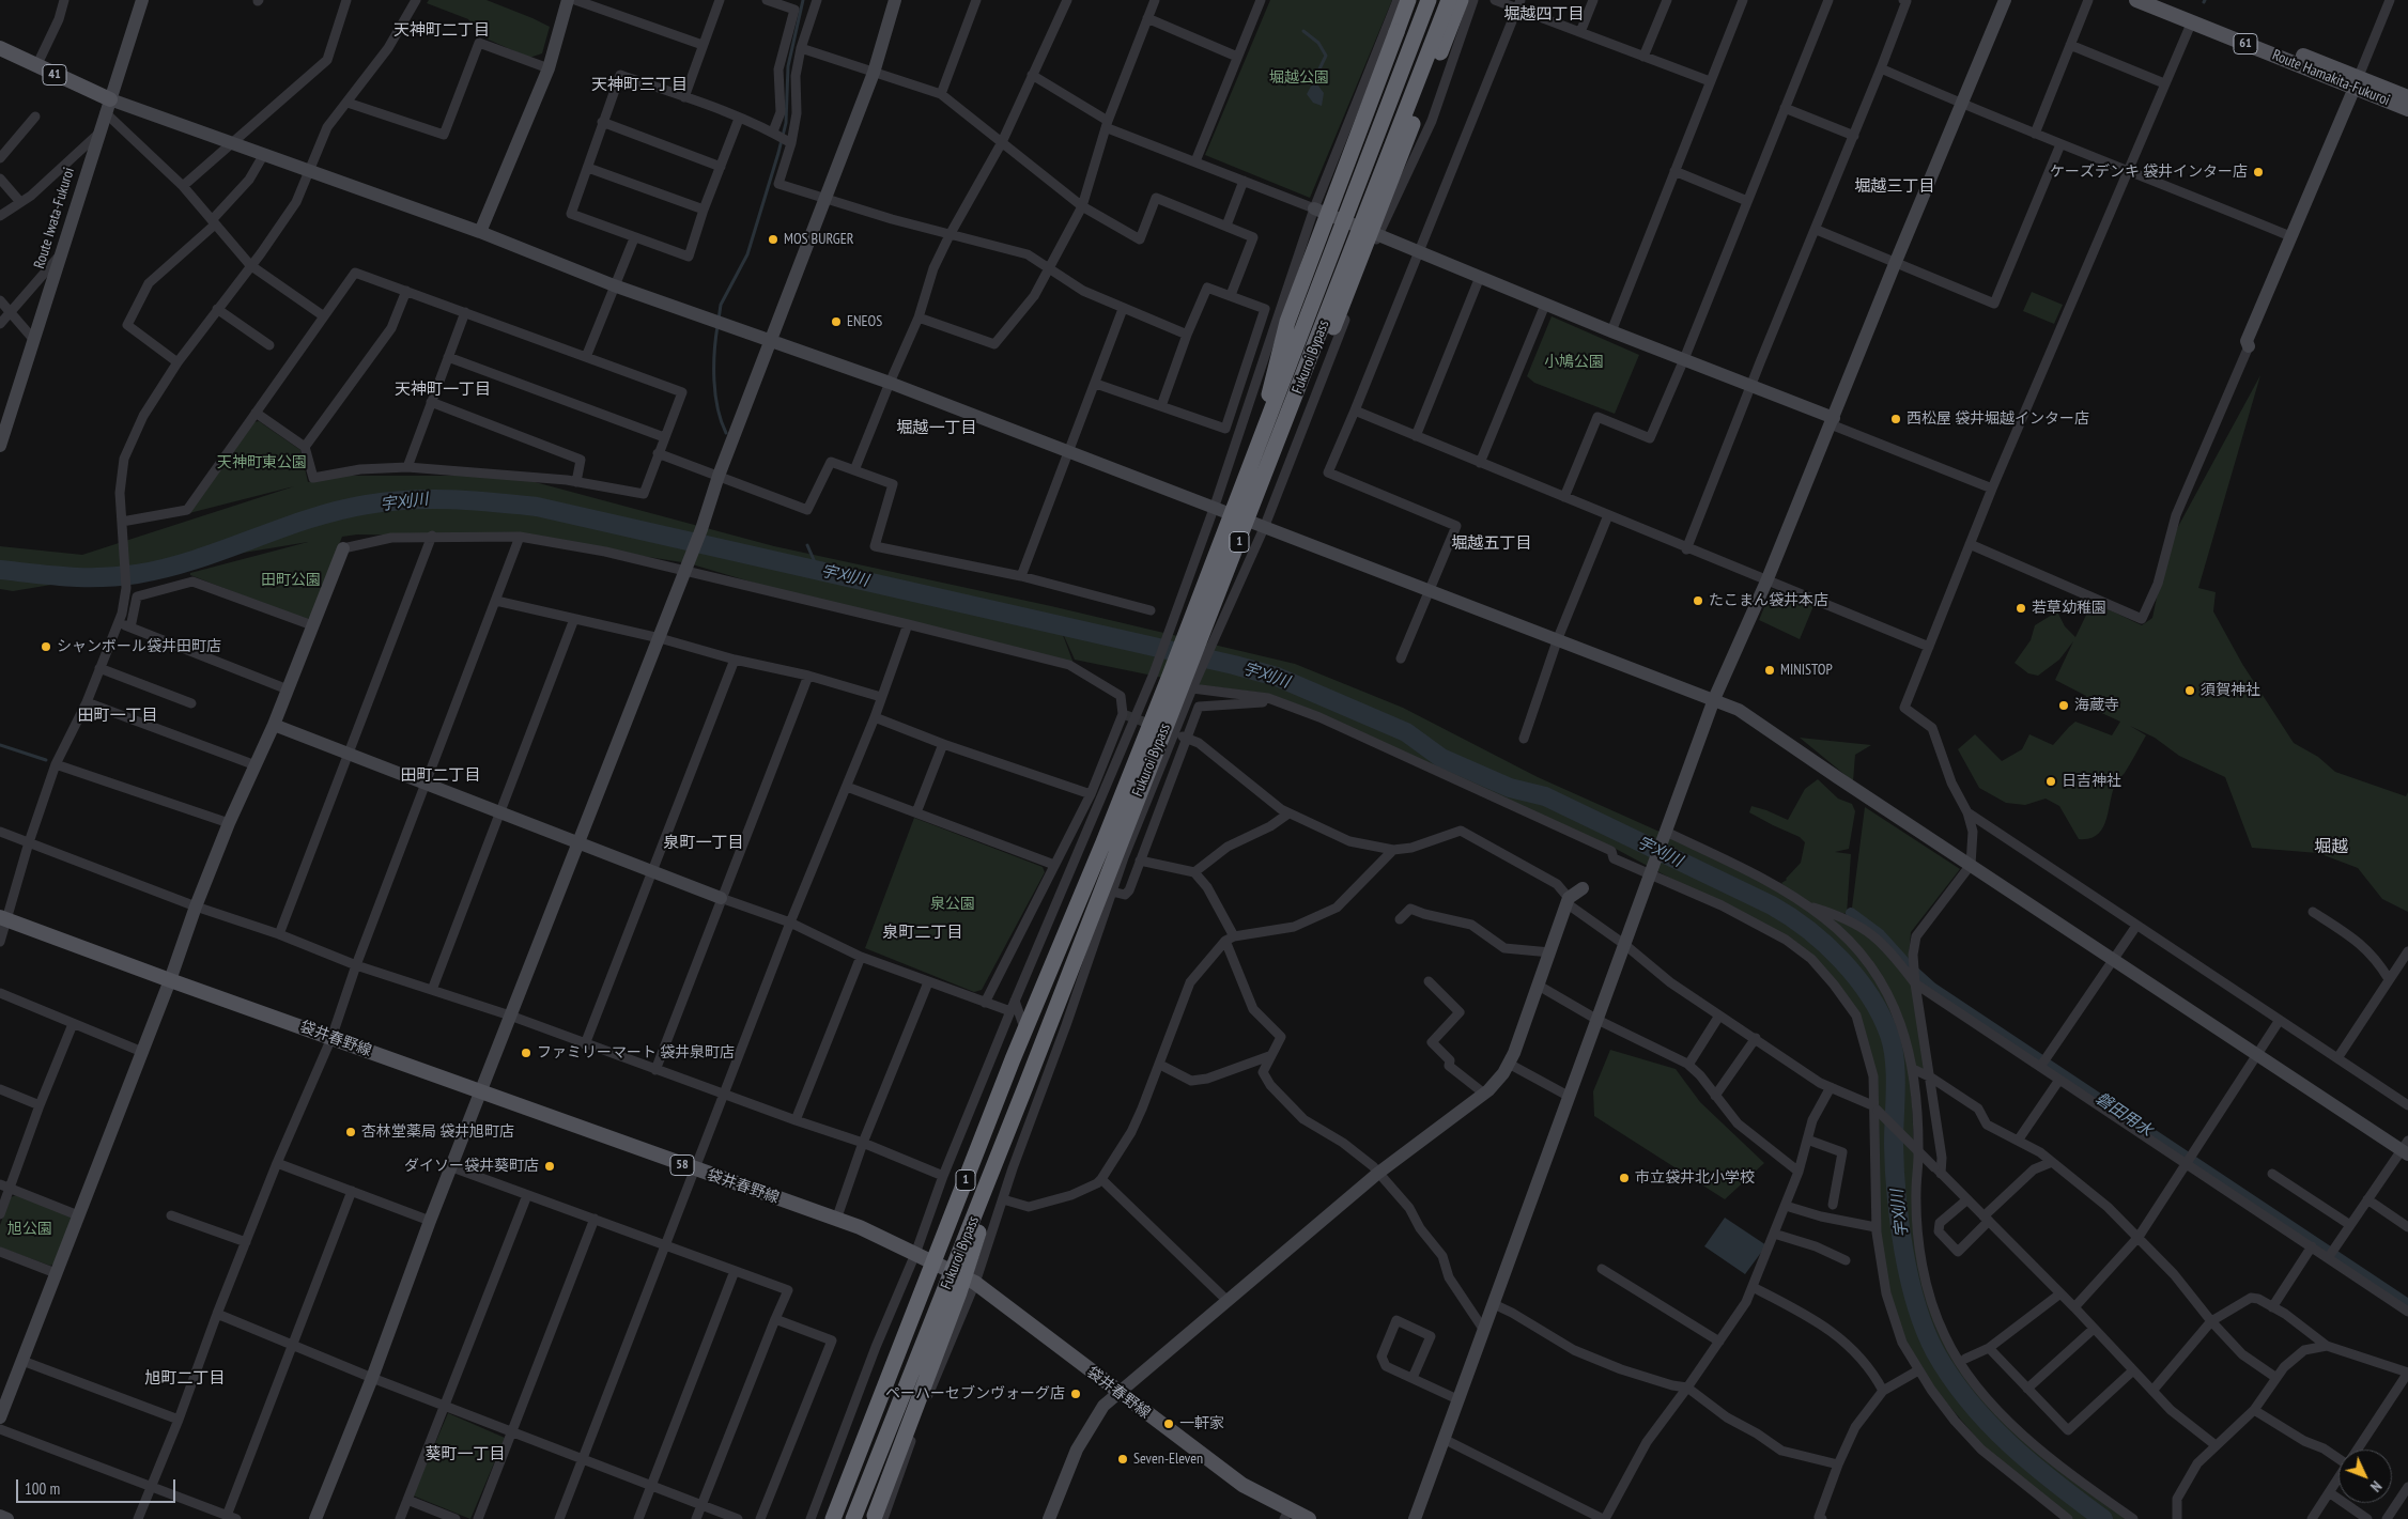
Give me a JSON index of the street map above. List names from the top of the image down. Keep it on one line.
{"streets":{"highway":["Fukuroi Bypass","1"],"main road":["61","41","Route Hamakita-Fukuroi","袋井春野線","58"],"street":["Route Iwata-Fukuroi"]},"crossings":[["41","Route Iwata-Fukuroi"]],"districts":["堀越四丁目","天神町二丁目","天神町三丁目","堀越三丁目","天神町一丁目","堀越一丁目","堀越五丁目","田町一丁目","田町二丁目","泉町一丁目","堀越","泉町二丁目","旭町二丁目","葵町一丁目"],"water":["宇刈川","磐田用水"],"parks":["堀越公園","小鳩公園","天神町東公園","田町公園","泉公園","旭公園"],"places":["ケーズデンキ 袋井インター店","MOS BURGER","ENEOS","西松屋 袋井堀越インター店","たこまん袋井本店","若草幼稚園","シャンボール袋井田町店","MINISTOP","須賀神社","海蔵寺","日吉神社","ファミリーマート 袋井泉町店","杏林堂薬局 袋井旭町店","ダイソー袋井葵町店","市立袋井北小学校","ペーハーセブンヴォーグ店","一軒家","Seven-Eleven"],"scale_bar":"100 m","north":"bottom right"}
